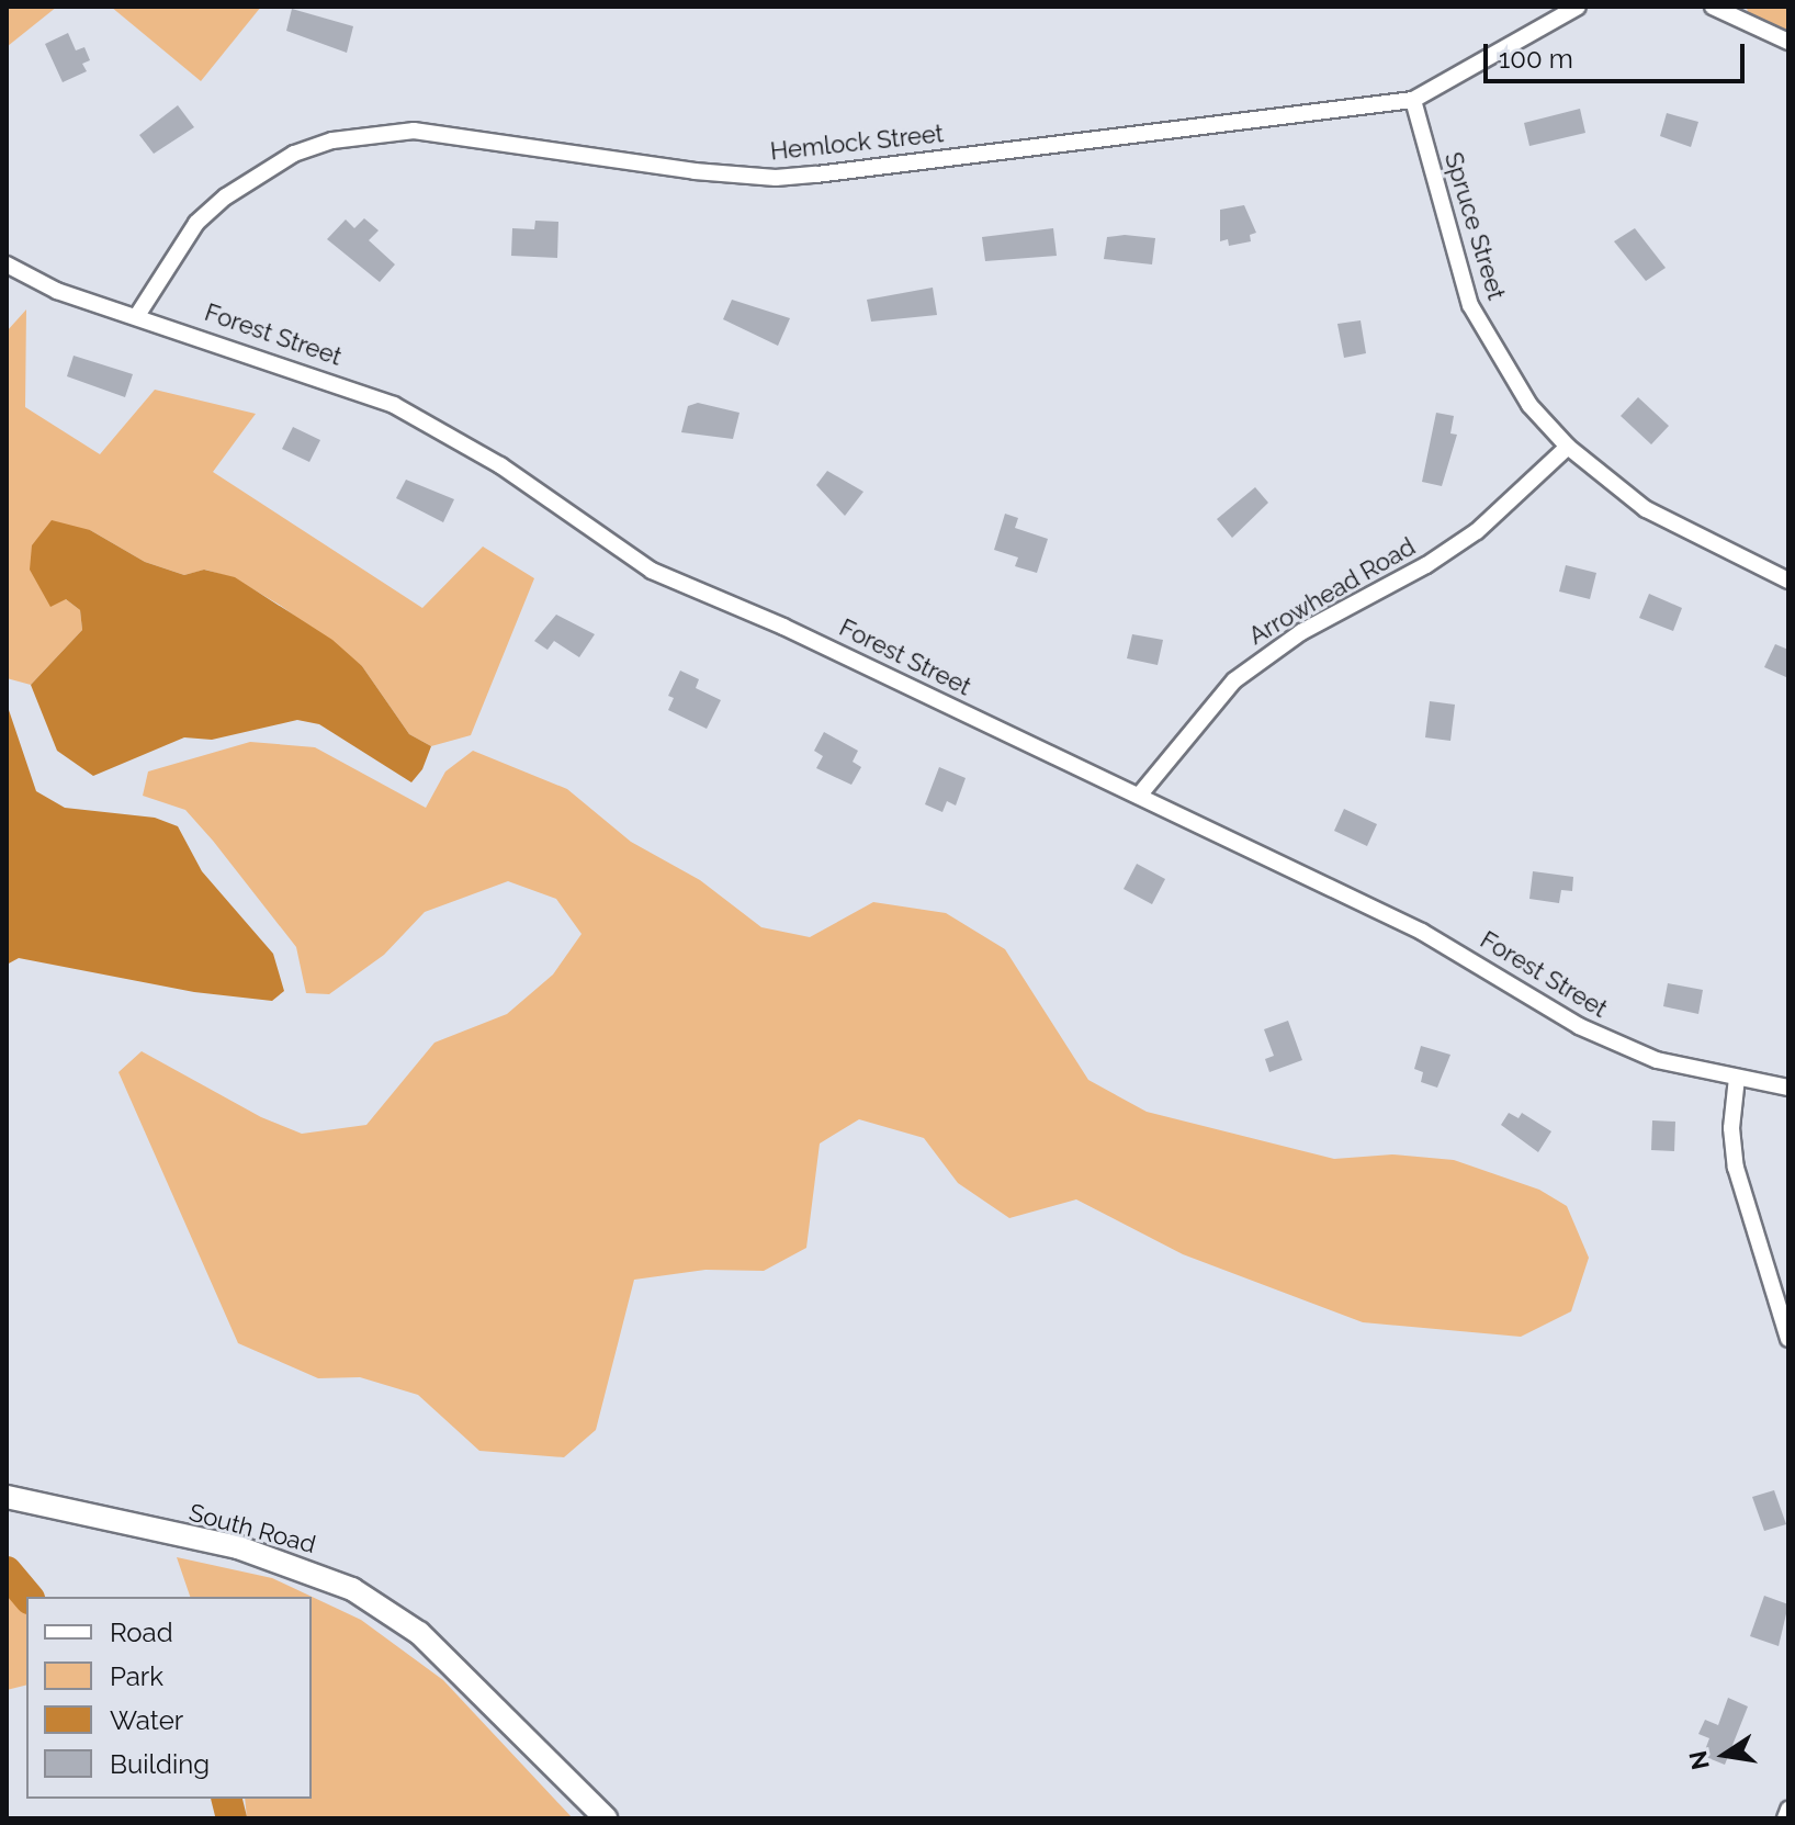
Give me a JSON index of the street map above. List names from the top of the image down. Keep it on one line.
{"streets":{"street":["Hemlock Street","Spruce Street","Forest Street","Arrowhead Road","South Road"]},"crossings":[["Hemlock Street","Spruce Street"],["Hemlock Street","Forest Street"],["Spruce Street","Arrowhead Road"],["Forest Street","Arrowhead Road"]],"legend":["Road","Park","Water","Building"],"scale_bar":"100 m","north":"left"}
